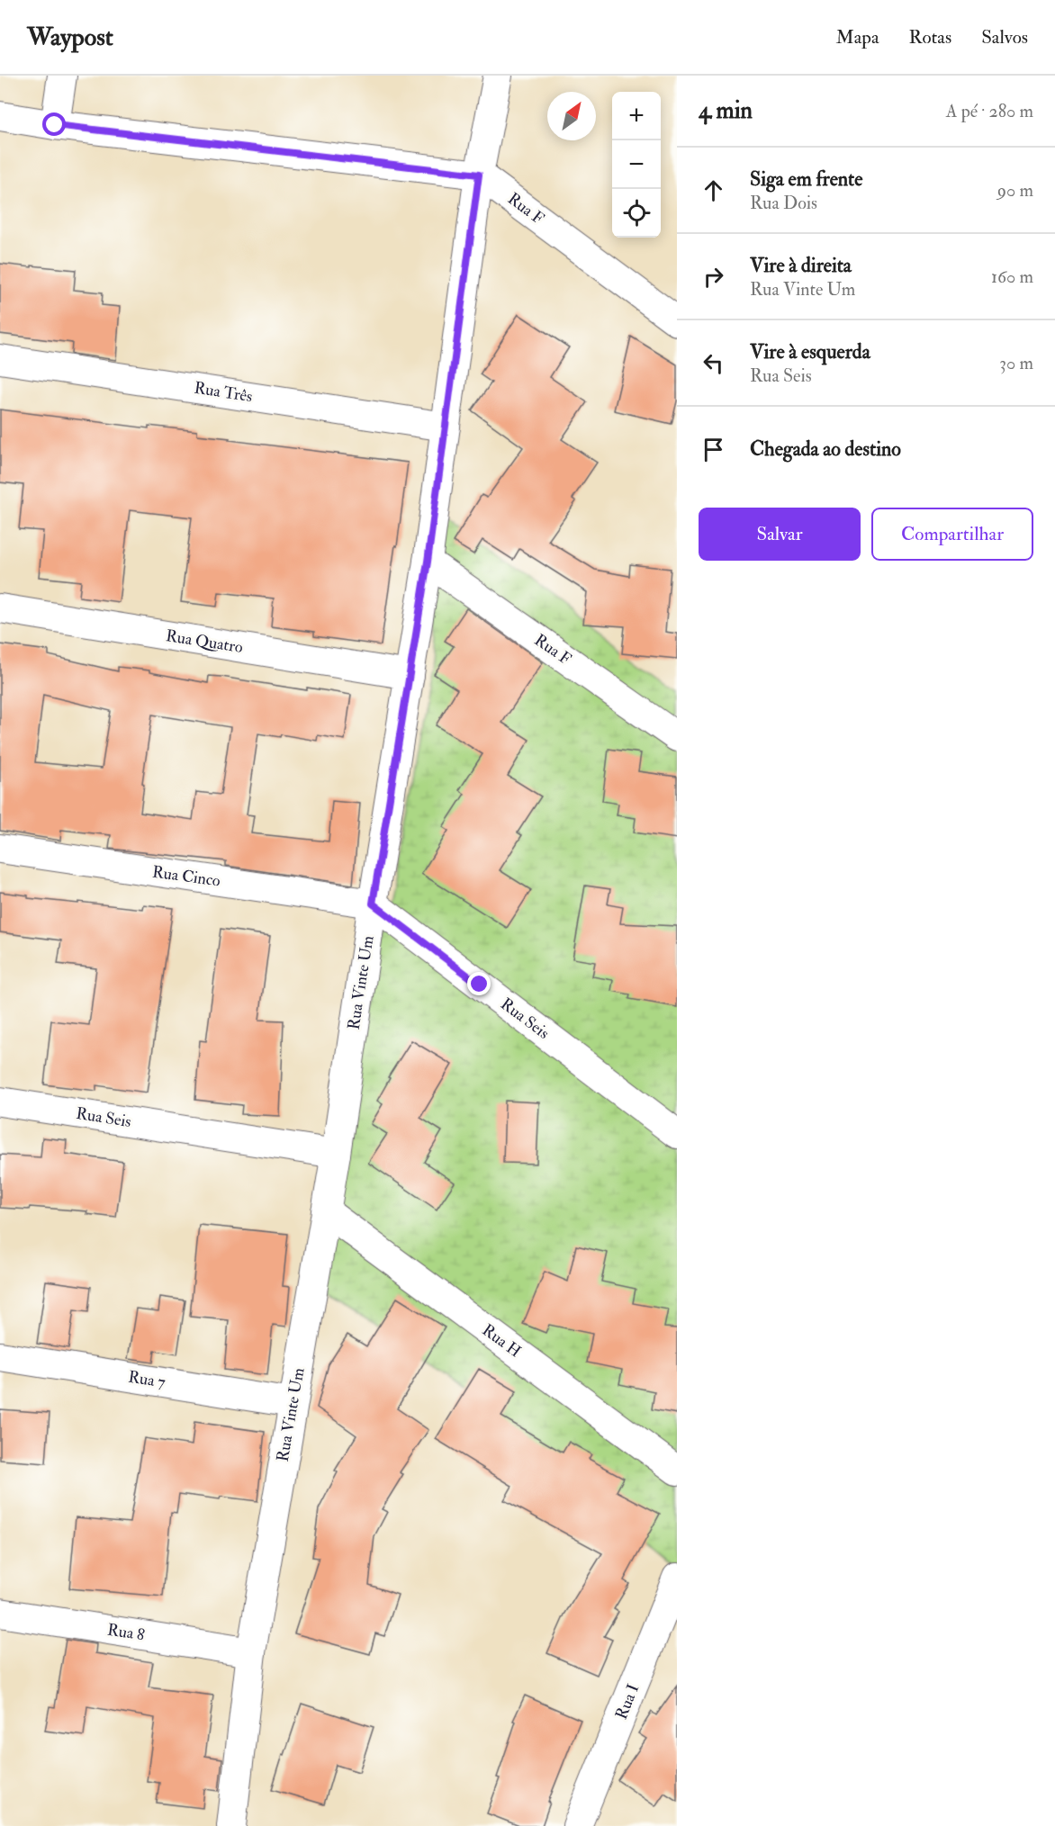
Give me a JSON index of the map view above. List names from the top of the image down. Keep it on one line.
{"streets":{"street":["Rua F","Rua Três","Rua Quatro","Rua Cinco","Rua Vinte Um","Rua Seis","Rua H","Rua 7","Rua 8","Rua I"]},"crossings":[["Rua F","Rua Vinte Um"],["Rua Três","Rua Vinte Um"],["Rua Quatro","Rua Vinte Um"],["Rua Cinco","Rua Vinte Um"],["Rua Cinco","Rua Seis"],["Rua Vinte Um","Rua Seis"],["Rua Vinte Um","Rua H"],["Rua Vinte Um","Rua 7"],["Rua Vinte Um","Rua 8"]],"north":"top right","page":{"header":"Waypost","nav":["Mapa","Rotas","Salvos"],"heading":["4 min","A pé · 280 m"],"map_buttons":["+","−"],"list":[["Siga em frente","Rua Dois","90 m"],["Vire à direita","Rua Vinte Um","160 m"],["Vire à esquerda","Rua Seis","30 m"],"Chegada ao destino"],"buttons":["Salvar","Compartilhar"]}}
